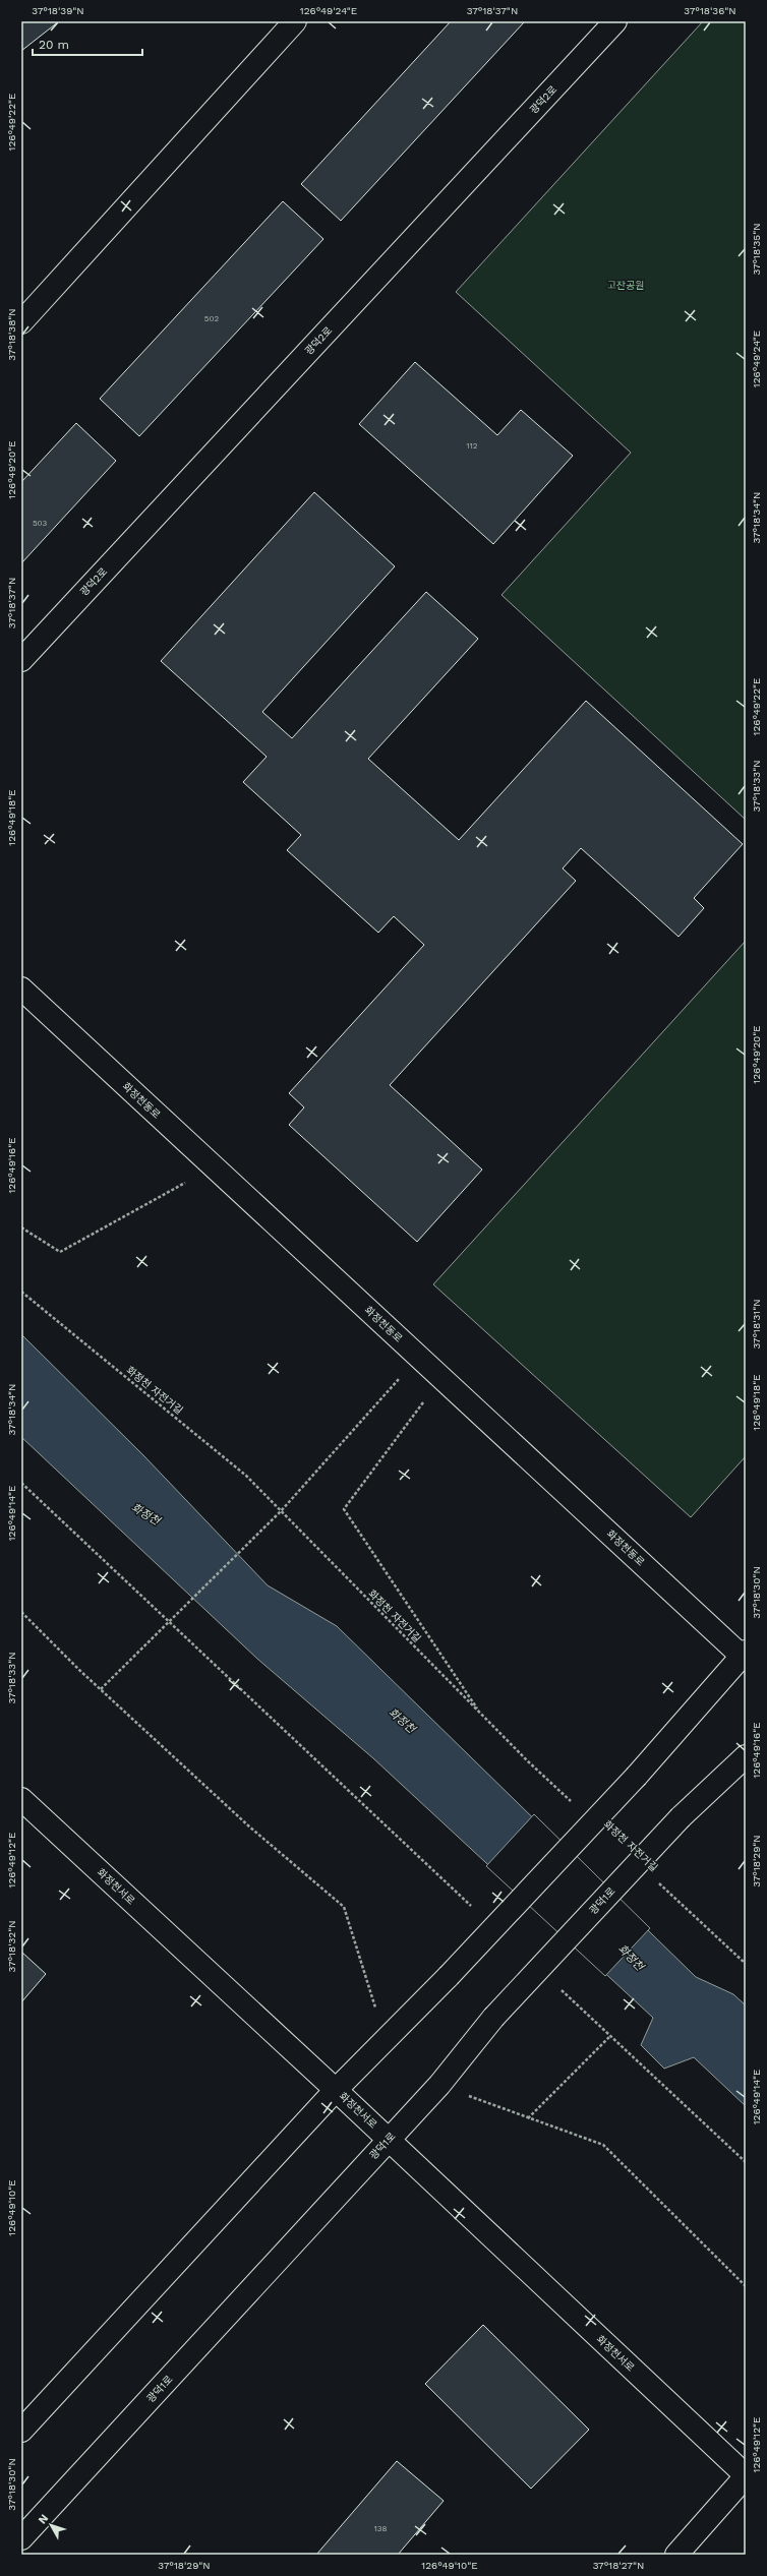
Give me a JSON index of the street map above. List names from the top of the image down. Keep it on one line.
{"streets":{"street":["광덕2로","화정천동로","화정천서로","광덕1로"],"path":["화정천 자전거길"]},"crossings":[["화정천서로","광덕1로"]],"water":["화정천"],"parks":["고잔공원"],"house_numbers":["502","112","503","138"],"scale_bar":"20 m","north":"top left","coordinates":["37°18'39\"N","126°49'24\"E","37°18'37\"N","37°18'36\"N","126°49'22\"E","37°18'35\"N","37°18'38\"N","126°49'20\"E","37°18'34\"N","37°18'33\"N","126°49'18\"E","126°49'16\"E","37°18'31\"N","126°49'14\"E","37°18'30\"N","126°49'12\"E","37°18'29\"N","37°18'32\"N","126°49'10\"E","37°18'27\"N"]}
